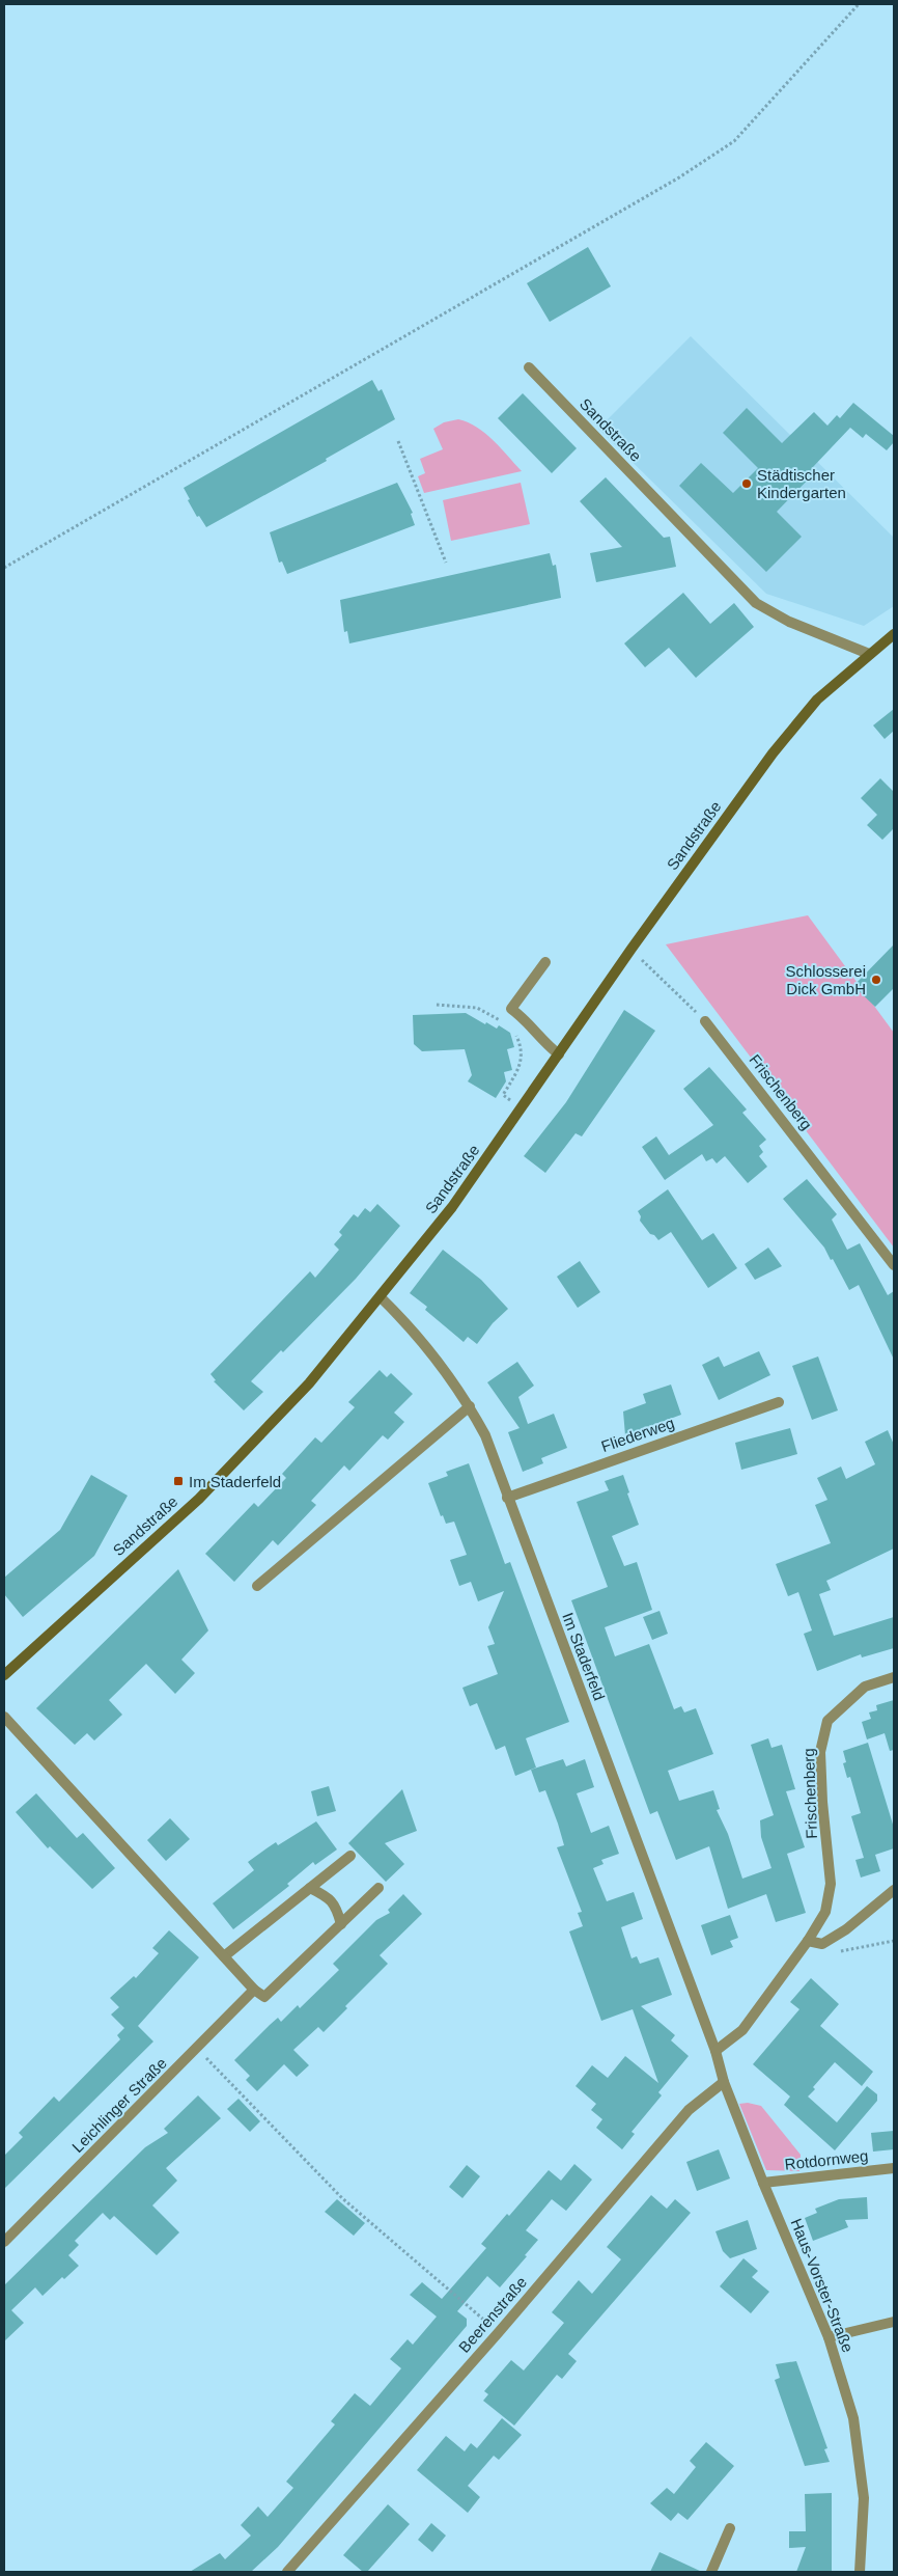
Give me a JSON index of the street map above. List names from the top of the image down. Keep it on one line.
{"streets":{"street":["Sandstraße","Frischenberg","Fliederweg","Im Staderfeld","Leichlinger Straße","Rotdornweg","Haus-Vorster-Straße","Beerenstraße"]},"crossings":[["Sandstraße","Im Staderfeld"],["Frischenberg","Im Staderfeld"],["Frischenberg","Haus-Vorster-Straße"],["Fliederweg","Im Staderfeld"],["Im Staderfeld","Haus-Vorster-Straße"],["Rotdornweg","Haus-Vorster-Straße"],["Haus-Vorster-Straße","Beerenstraße"]],"places":{"other":["Städtischer Kindergarten","Schlosserei Dick GmbH"],"transit":["Im Staderfeld"]}}
